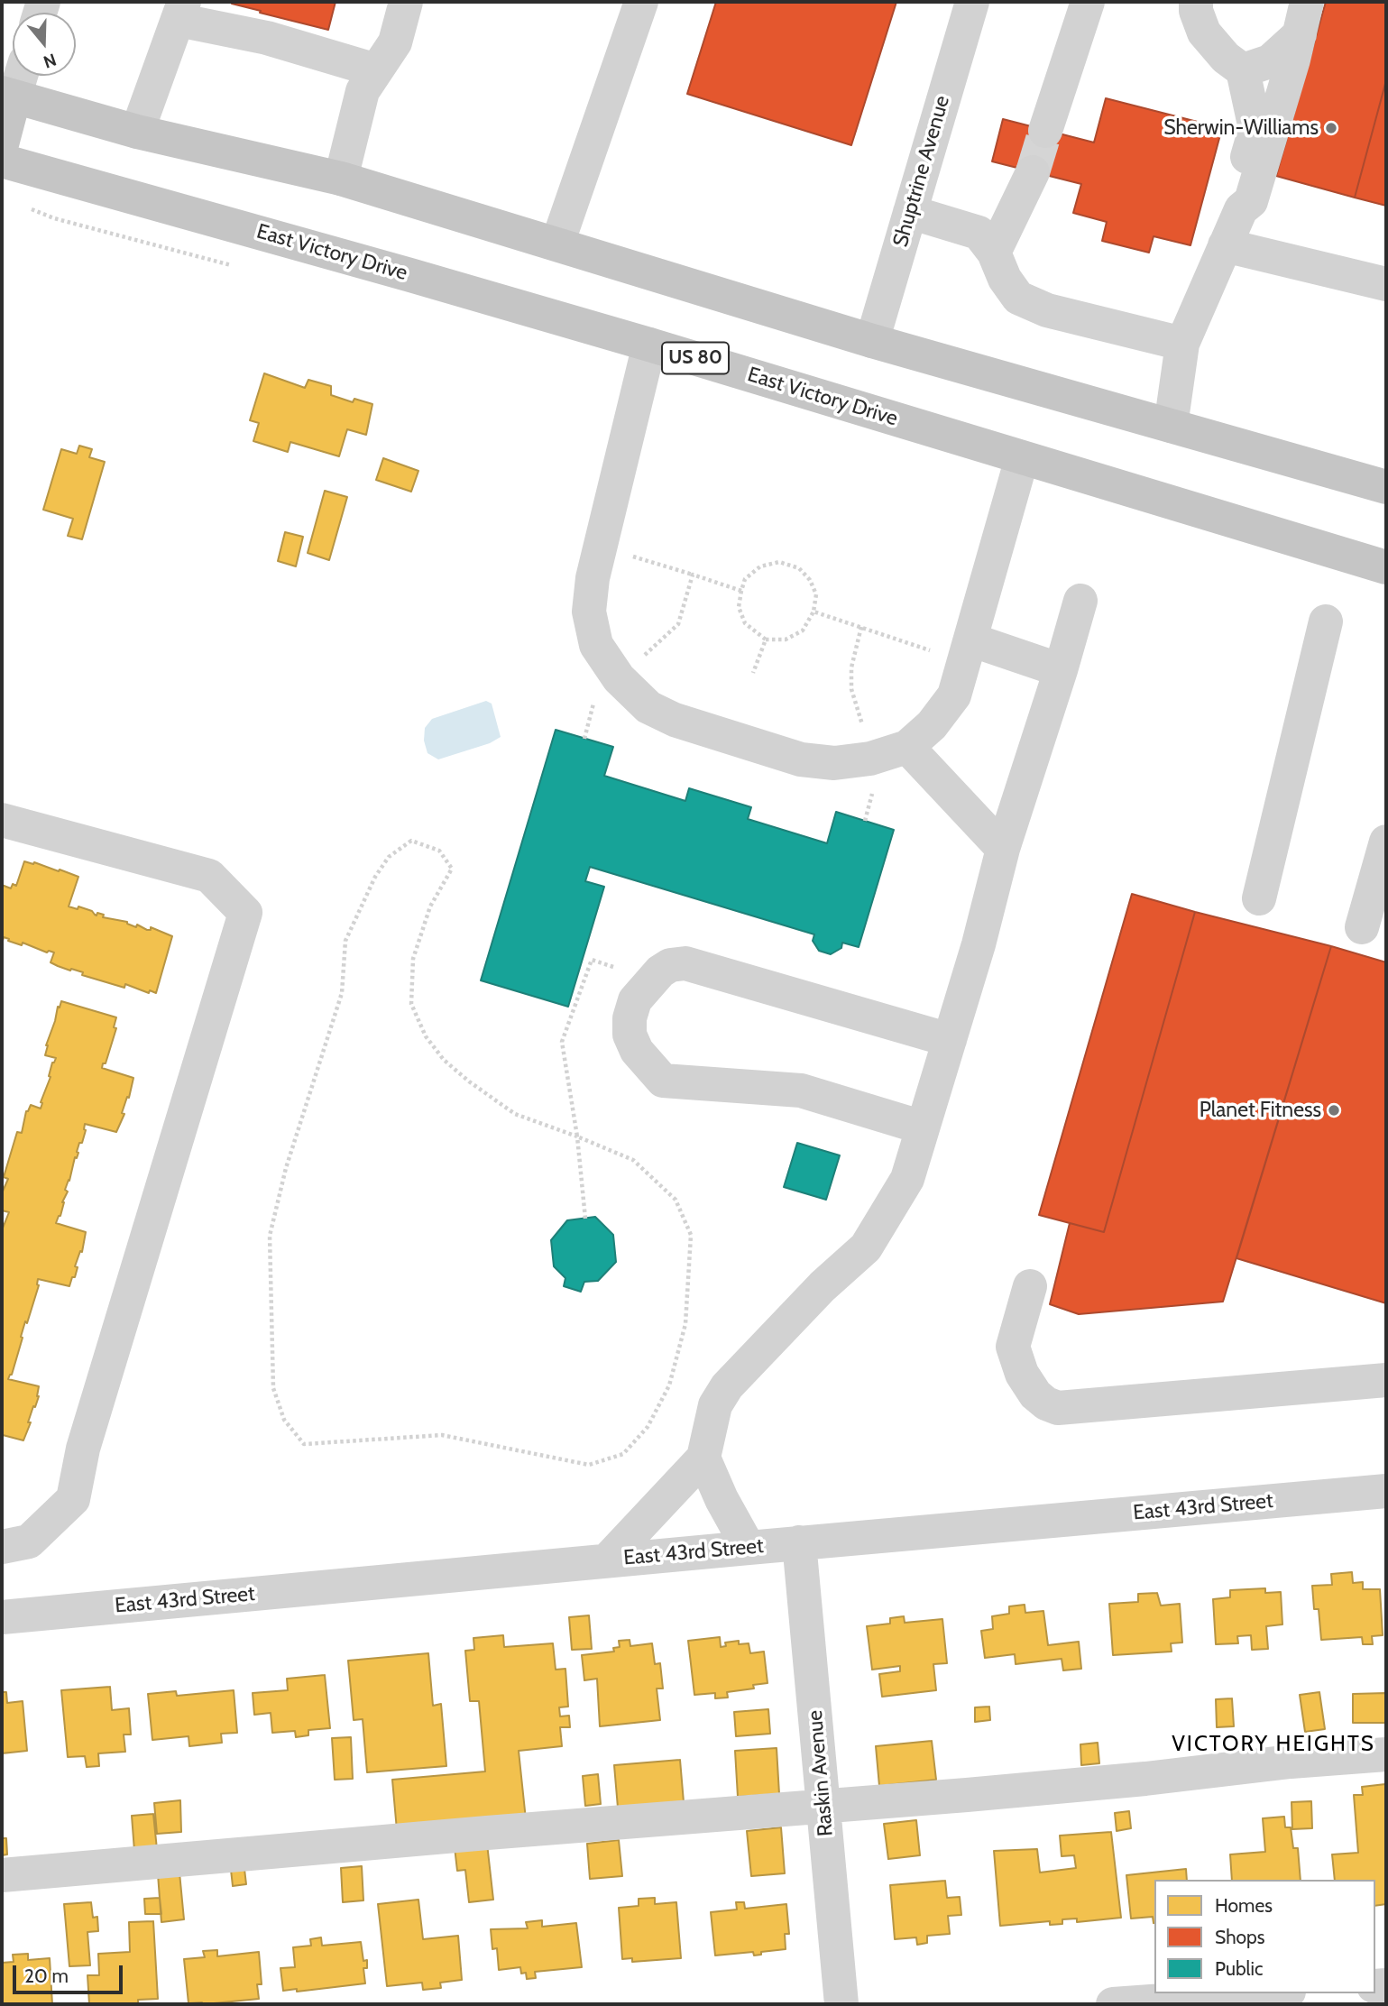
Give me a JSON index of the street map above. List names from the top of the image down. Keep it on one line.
{"streets":{"main road":["East Victory Drive","US 80"],"street":["Shuptrine Avenue","East 43rd Street","Raskin Avenue"]},"crossings":[["East 43rd Street","Raskin Avenue"]],"districts":["VICTORY HEIGHTS"],"places":["Sherwin-Williams","Planet Fitness"],"legend":["Homes","Shops","Public"],"scale_bar":"20 m","north":"bottom"}
